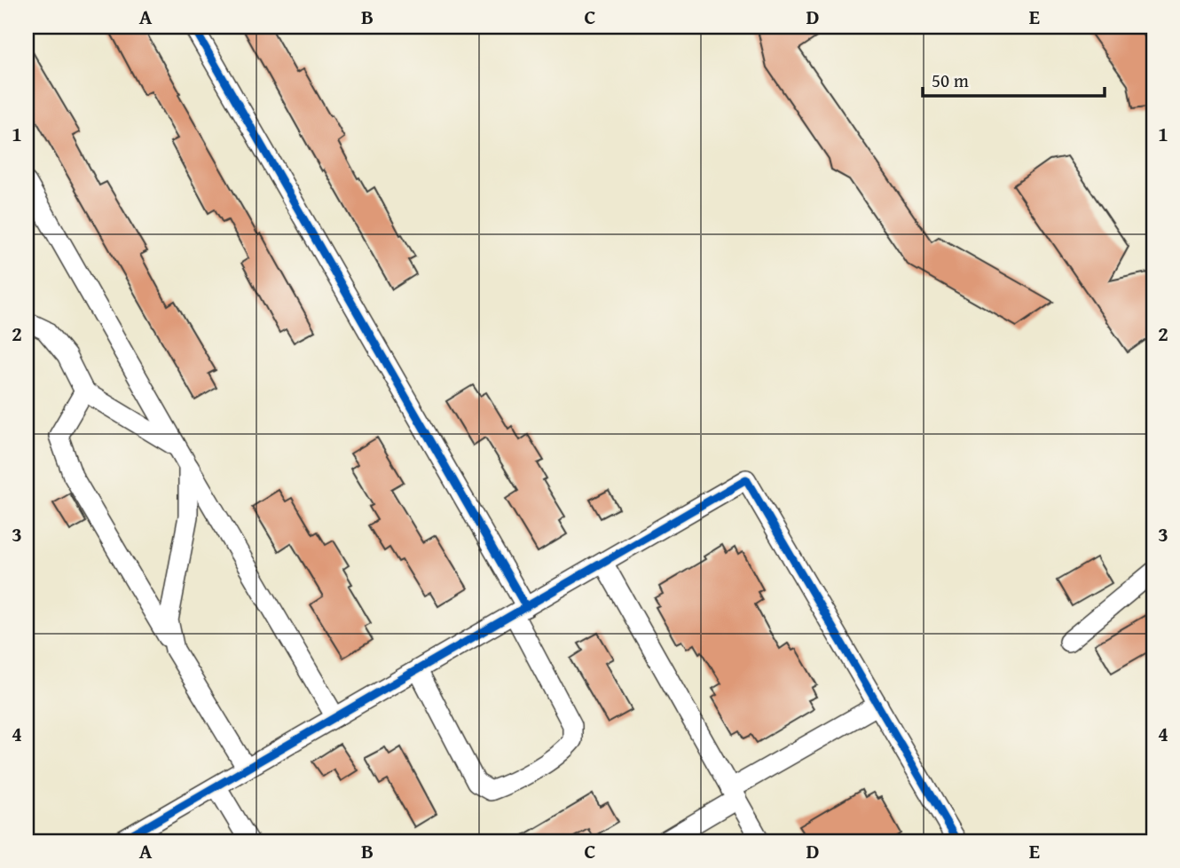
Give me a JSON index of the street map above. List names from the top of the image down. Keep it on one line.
{"scale_bar":"50 m","grid":{"columns":["A","B","C","D","E"],"rows":["1","2","3","4"]}}
